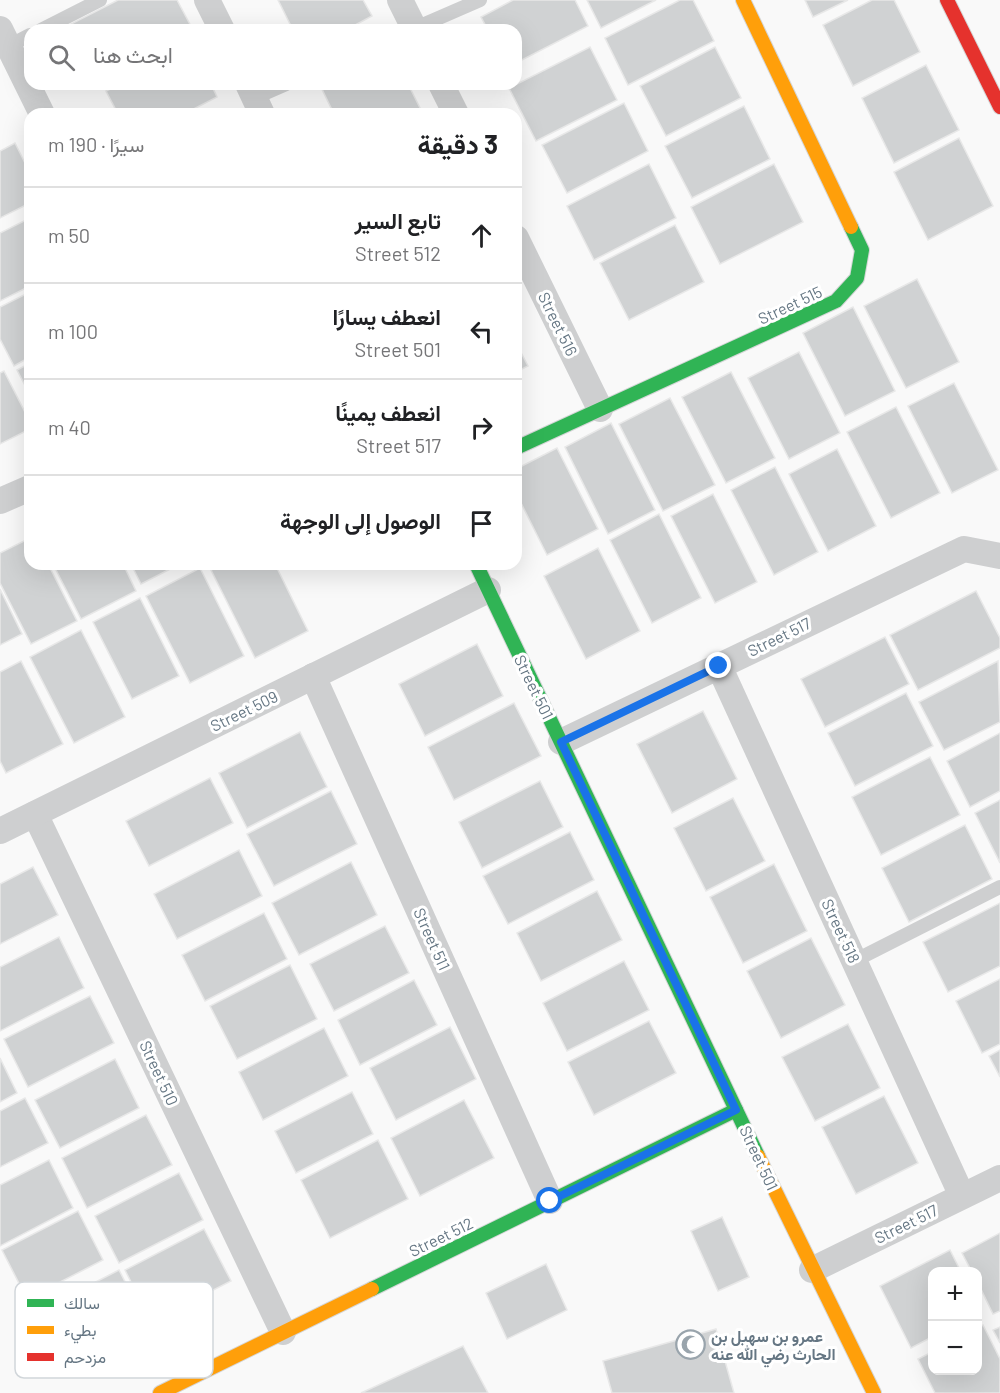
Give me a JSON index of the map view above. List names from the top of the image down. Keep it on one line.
{"streets":{"street":["Street 515","Street 516","Street 517","Street 501","Street 509","Street 518","Street 511","Street 510","Street 512"]},"crossings":[["Street 515","Street 516"],["Street 517","Street 501"],["Street 517","Street 518"],["Street 501","Street 509"],["Street 501","Street 512"],["Street 509","Street 511"],["Street 509","Street 510"],["Street 511","Street 512"],["Street 510","Street 512"]],"places":{"mosque":["عمرو بن سهيل بن الحارث رضي الله عنه"]},"legend":["سالك","بطيء","مزدحم"],"page":{"search":"ابحث هنا","heading":["3 دقيقة","سيرًا · 190 m"],"list":[["تابع السير","Street 512","50 m"],["انعطف يسارًا","Street 501","100 m"],["انعطف يمينًا","Street 517","40 m"],"الوصول إلى الوجهة"],"map_buttons":["+","−"]}}
